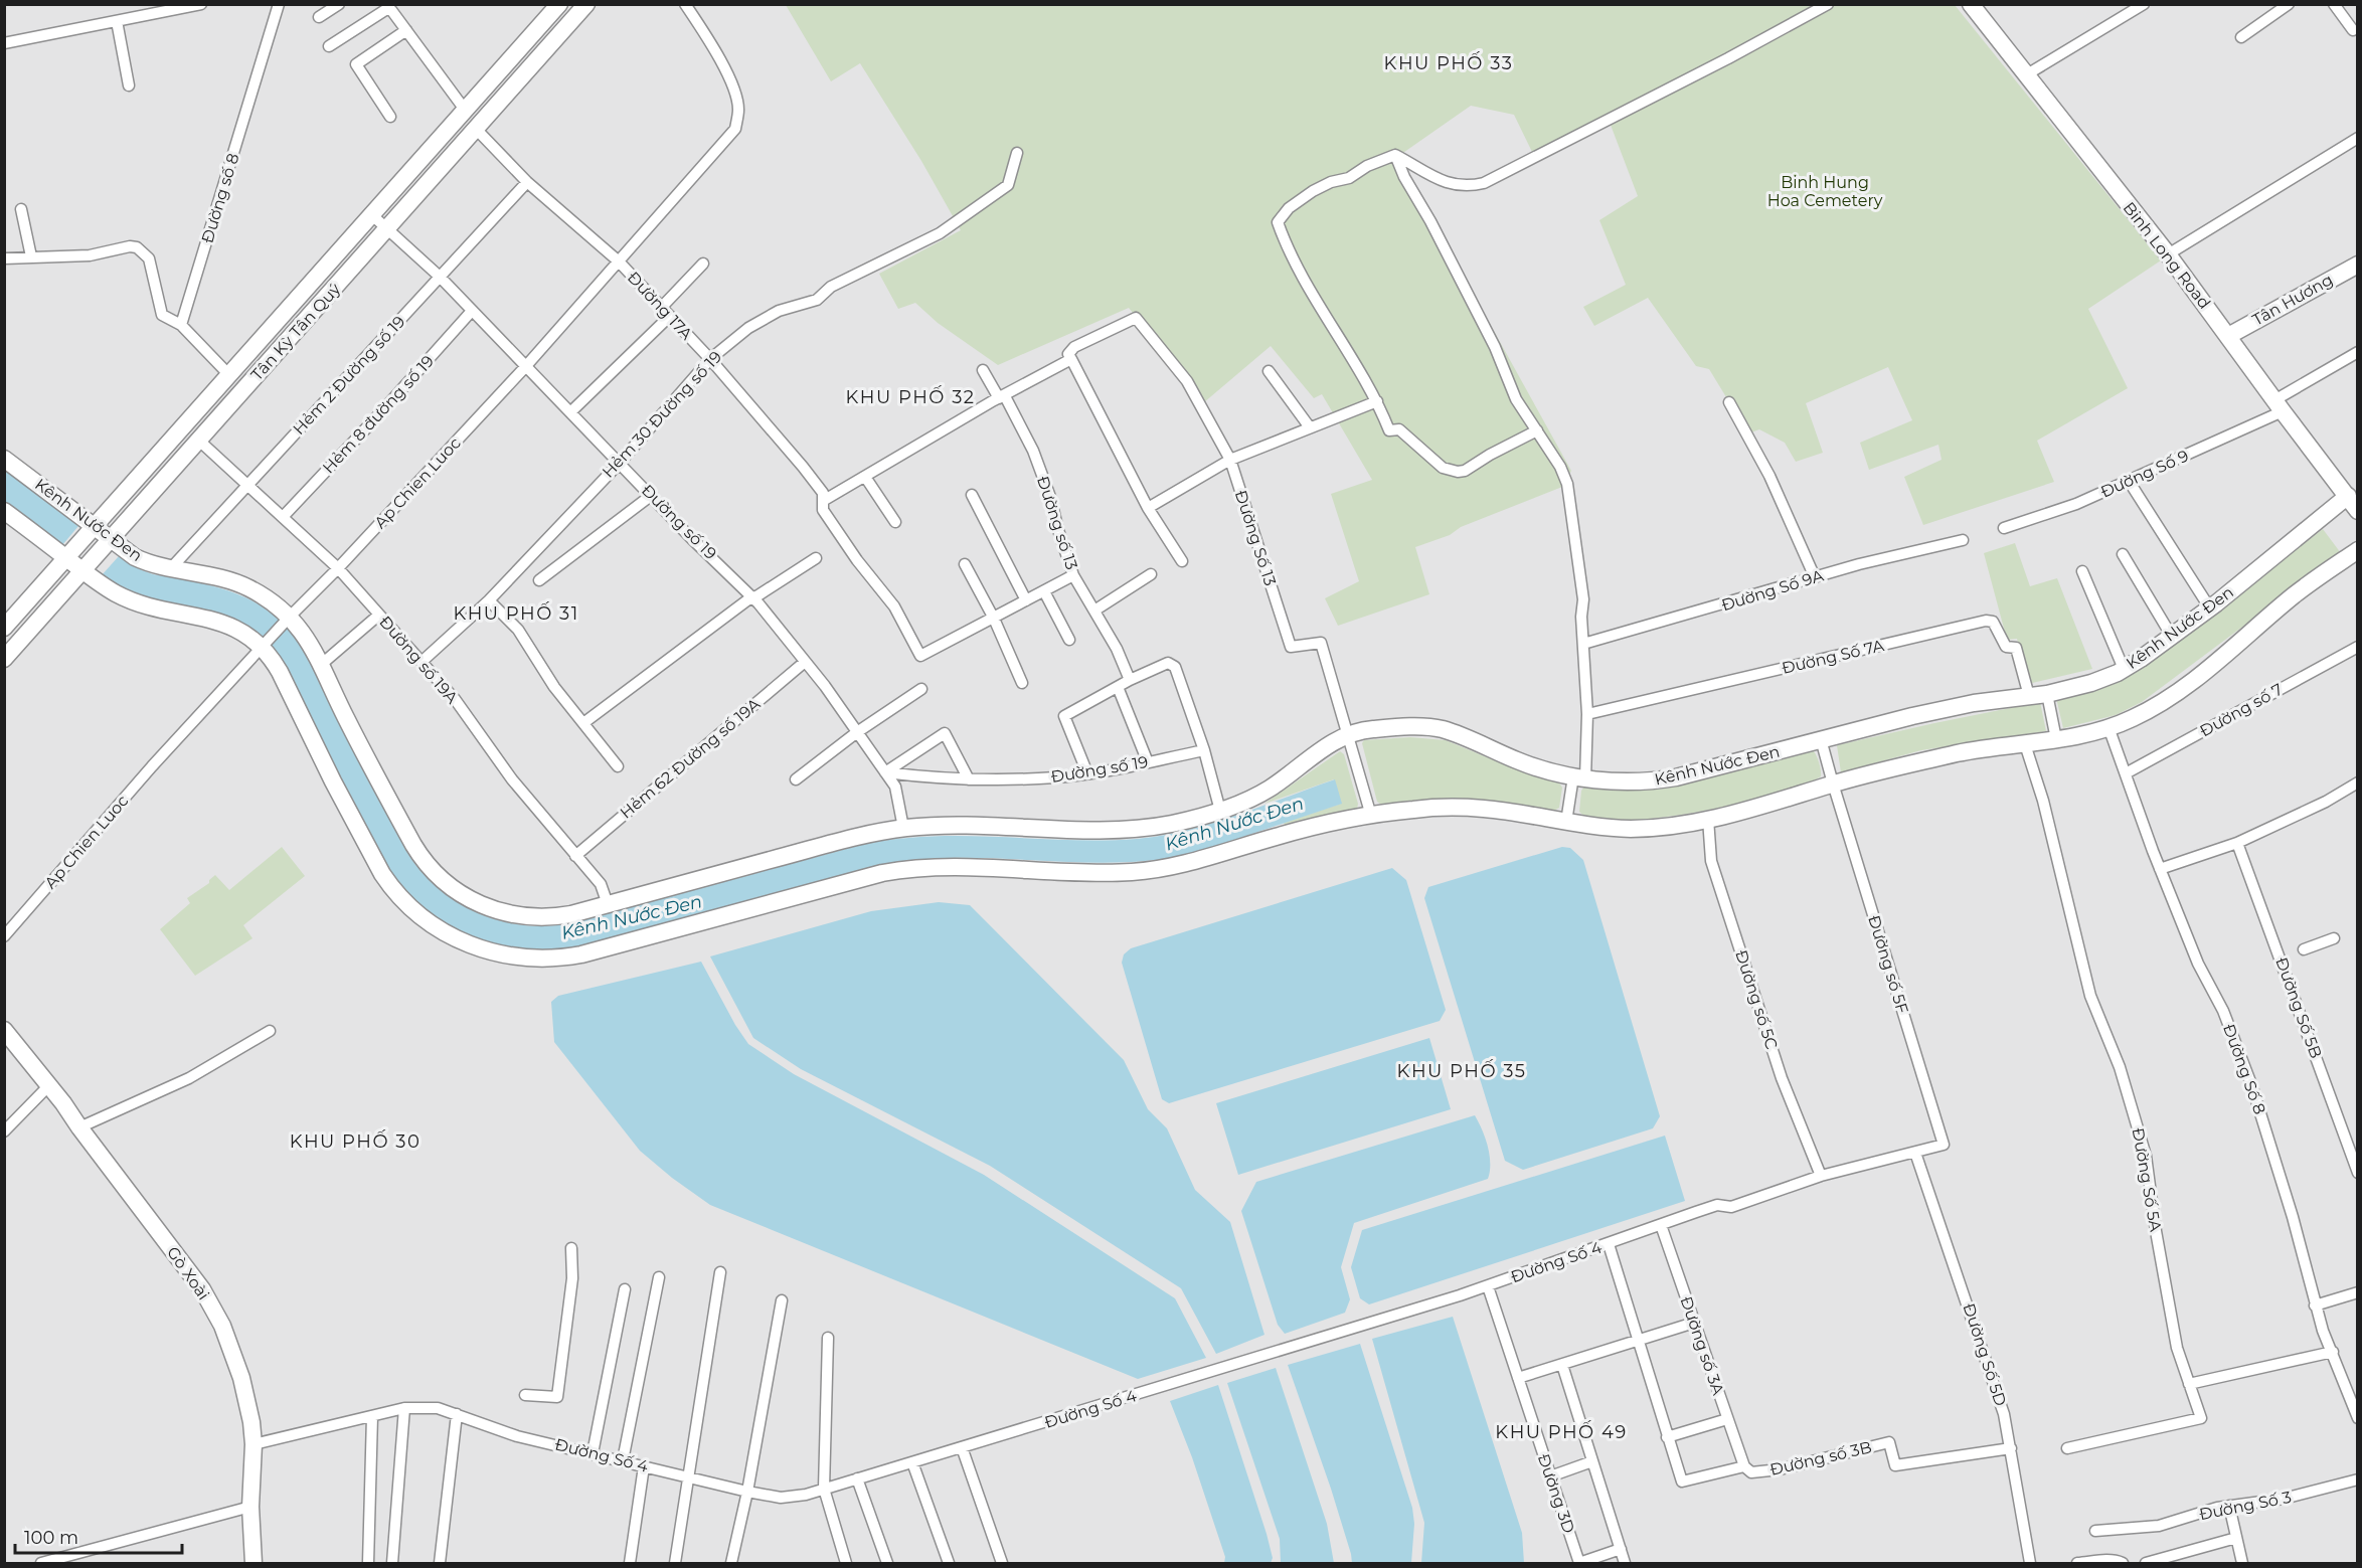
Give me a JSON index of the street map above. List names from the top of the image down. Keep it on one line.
{"streets":{"street":["Đường số 8","Binh Long Road","Tân Hương","Đường 17A","Tân Kỳ Tân Quý","Hẻm 2 Đường số 19","Hẻm 8 đường số 19","Hẻm 30 Đường số 19","Đường Số 9","Ap Chien Luoc","Kênh Nước Đen","Đường số 19","Đường số 13","Đường Số 13","Đường Số 9A","Đường Số 7A","Đường số 19A","Đường số 7","Hẻm 62 Đường số 19A","Đường số 5F","Đường số 5C","Đường Số 5B","Đường Số 8","Đường Số 5A","Đường Số 4","Gò Xoài","Đường số 3A","Đường Số 5D","Đường số 3B","Đường 3D","Đường Số 3"]},"crossings":[["Binh Long Road","Tân Hương"],["Binh Long Road","Đường Số 9"],["Binh Long Road","Kênh Nước Đen"],["Đường 17A","Tân Kỳ Tân Quý"],["Đường 17A","Hẻm 2 Đường số 19"],["Đường 17A","Hẻm 30 Đường số 19"],["Đường 17A","Ap Chien Luoc"],["Tân Kỳ Tân Quý","Kênh Nước Đen"],["Tân Kỳ Tân Quý","Đường số 19"],["Tân Kỳ Tân Quý","Đường số 19A"],["Hẻm 2 Đường số 19","Kênh Nước Đen"],["Hẻm 2 Đường số 19","Đường số 19"],["Hẻm 2 Đường số 19","Đường số 19A"],["Hẻm 8 đường số 19","Đường số 19"],["Hẻm 8 đường số 19","Đường số 19A"],["Hẻm 30 Đường số 19","Đường số 19"],["Hẻm 30 Đường số 19","Đường số 19A"],["Ap Chien Luoc","Kênh Nước Đen"],["Ap Chien Luoc","Đường số 19"],["Ap Chien Luoc","Đường số 19A"],["Kênh Nước Đen","Đường số 19"],["Kênh Nước Đen","Đường Số 13"],["Kênh Nước Đen","Đường Số 7A"],["Kênh Nước Đen","Đường số 19A"],["Kênh Nước Đen","Đường số 5F"],["Đường số 19","Hẻm 62 Đường số 19A"],["Đường số 19A","Hẻm 62 Đường số 19A"],["Đường số 7","Đường Số 8"],["Đường số 5F","Đường Số 4"],["Đường số 5F","Đường Số 5D"],["Đường số 5C","Đường Số 4"],["Đường Số 4","Gò Xoài"],["Đường Số 4","Đường số 3A"],["Đường Số 4","Đường Số 5D"],["Đường Số 4","Đường số 3B"],["Đường Số 4","Đường 3D"],["Đường số 3A","Đường số 3B"],["Đường Số 5D","Đường số 3B"]],"districts":["KHU PHỐ 33","KHU PHỐ 32","KHU PHỐ 31","KHU PHỐ 35","KHU PHỐ 30","KHU PHỐ 49"],"water":["Kênh Nước Đen"],"parks":["Binh Hung Hoa Cemetery"],"scale_bar":"100 m"}
